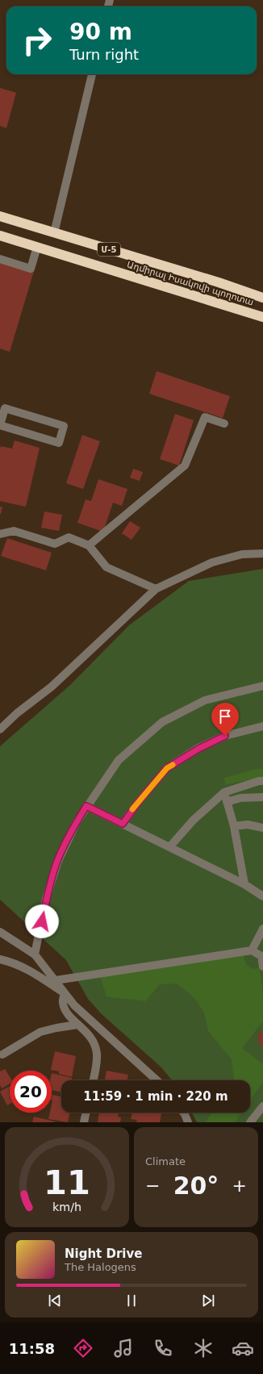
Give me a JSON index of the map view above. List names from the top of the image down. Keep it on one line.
{"streets":{"highway":["Մ-5","Ադմիրալ Իսակովի պողոտա"]},"page":{"turn":["90 m","Turn right"],"limit":"20","trip":"11:59 · 1 min · 220 m","tile":"Climate","heat":["−","20°","+"],"song":["Night Drive","The Halogens"],"tabs":"11:58","gauge":["11","km/h"]}}
